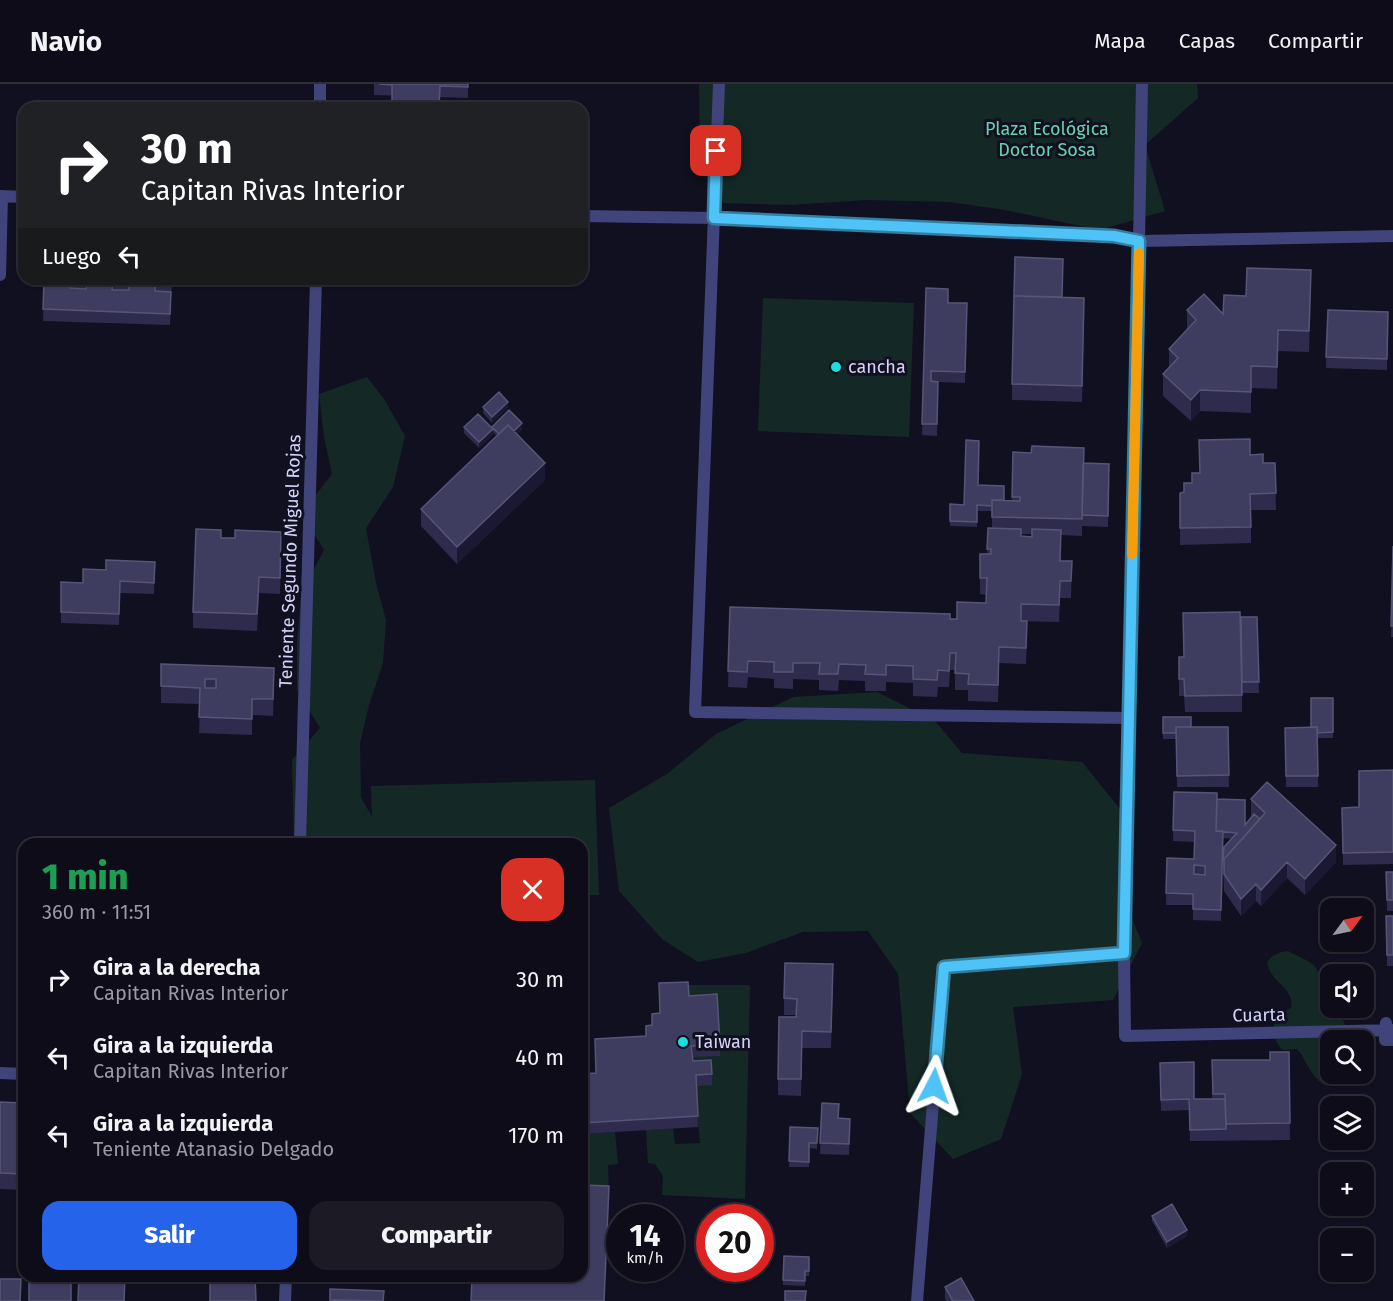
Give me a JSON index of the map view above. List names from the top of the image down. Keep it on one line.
{"streets":{"street":["Teniente Segundo Miguel Rojas","Cuarta"]},"parks":["Plaza Ecológica Doctor Sosa"],"places":["cancha","Taiwan"],"north":"top right","page":{"header":"Navio","nav":["Mapa","Capas","Compartir"],"turn":["30 m","Capitan Rivas Interior"],"then":"Luego","heading":["1 min","360 m · 11:51"],"map_buttons":["+","−"],"list":[{"name":"Gira a la derecha","note":"Capitan Rivas Interior","value":"30 m"},{"name":"Gira a la izquierda","note":"Capitan Rivas Interior","value":"40 m"},{"name":"Gira a la izquierda","note":"Teniente Atanasio Delgado","value":"170 m"}],"buttons":["Salir","Compartir"],"speed":"14 km/h","limit":"20"}}
